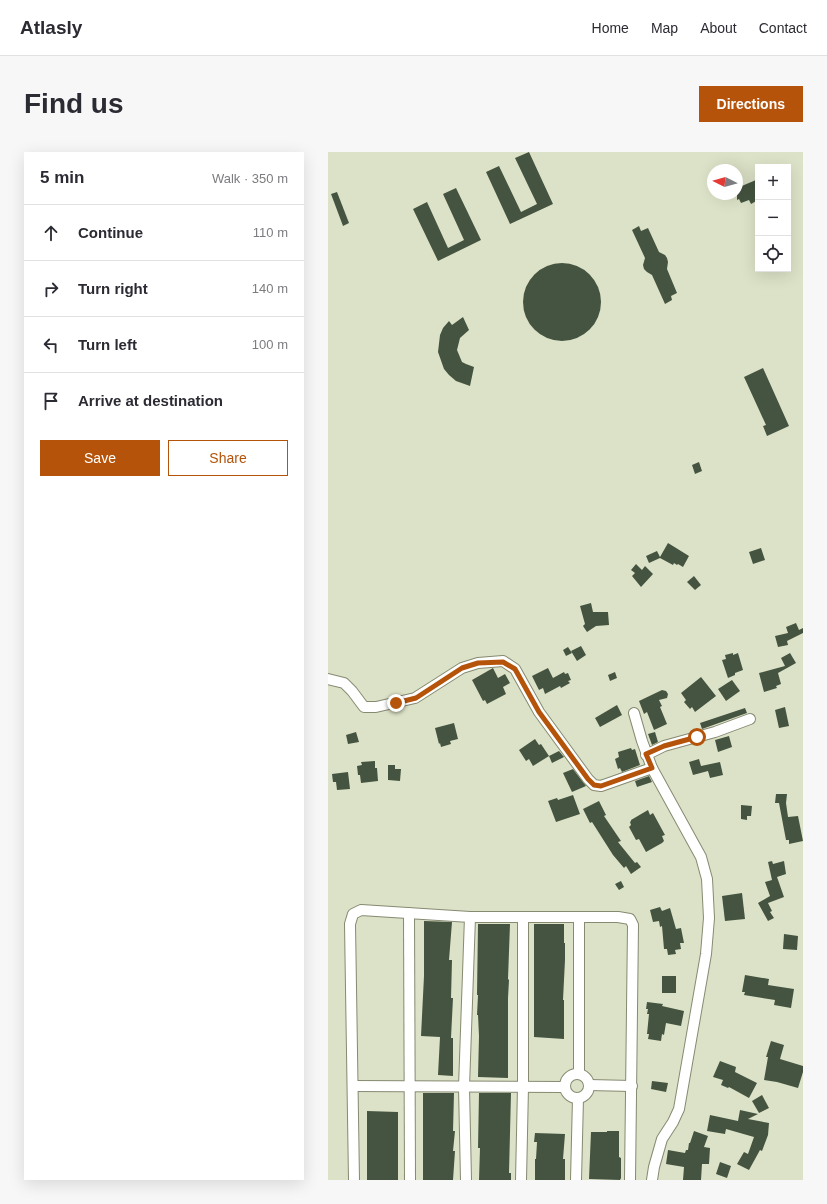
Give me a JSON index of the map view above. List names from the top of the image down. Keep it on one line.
{"north":"left","page":{"header":"Atlasly","nav":["Home","Map","About","Contact"],"buttons":["Directions",["Save","Share"]],"title":"Find us","heading":["5 min","Walk · 350 m"],"map_buttons":["+","−"],"list":[["Continue","110 m"],["Turn right","140 m"],["Turn left","100 m"],"Arrive at destination"]}}
